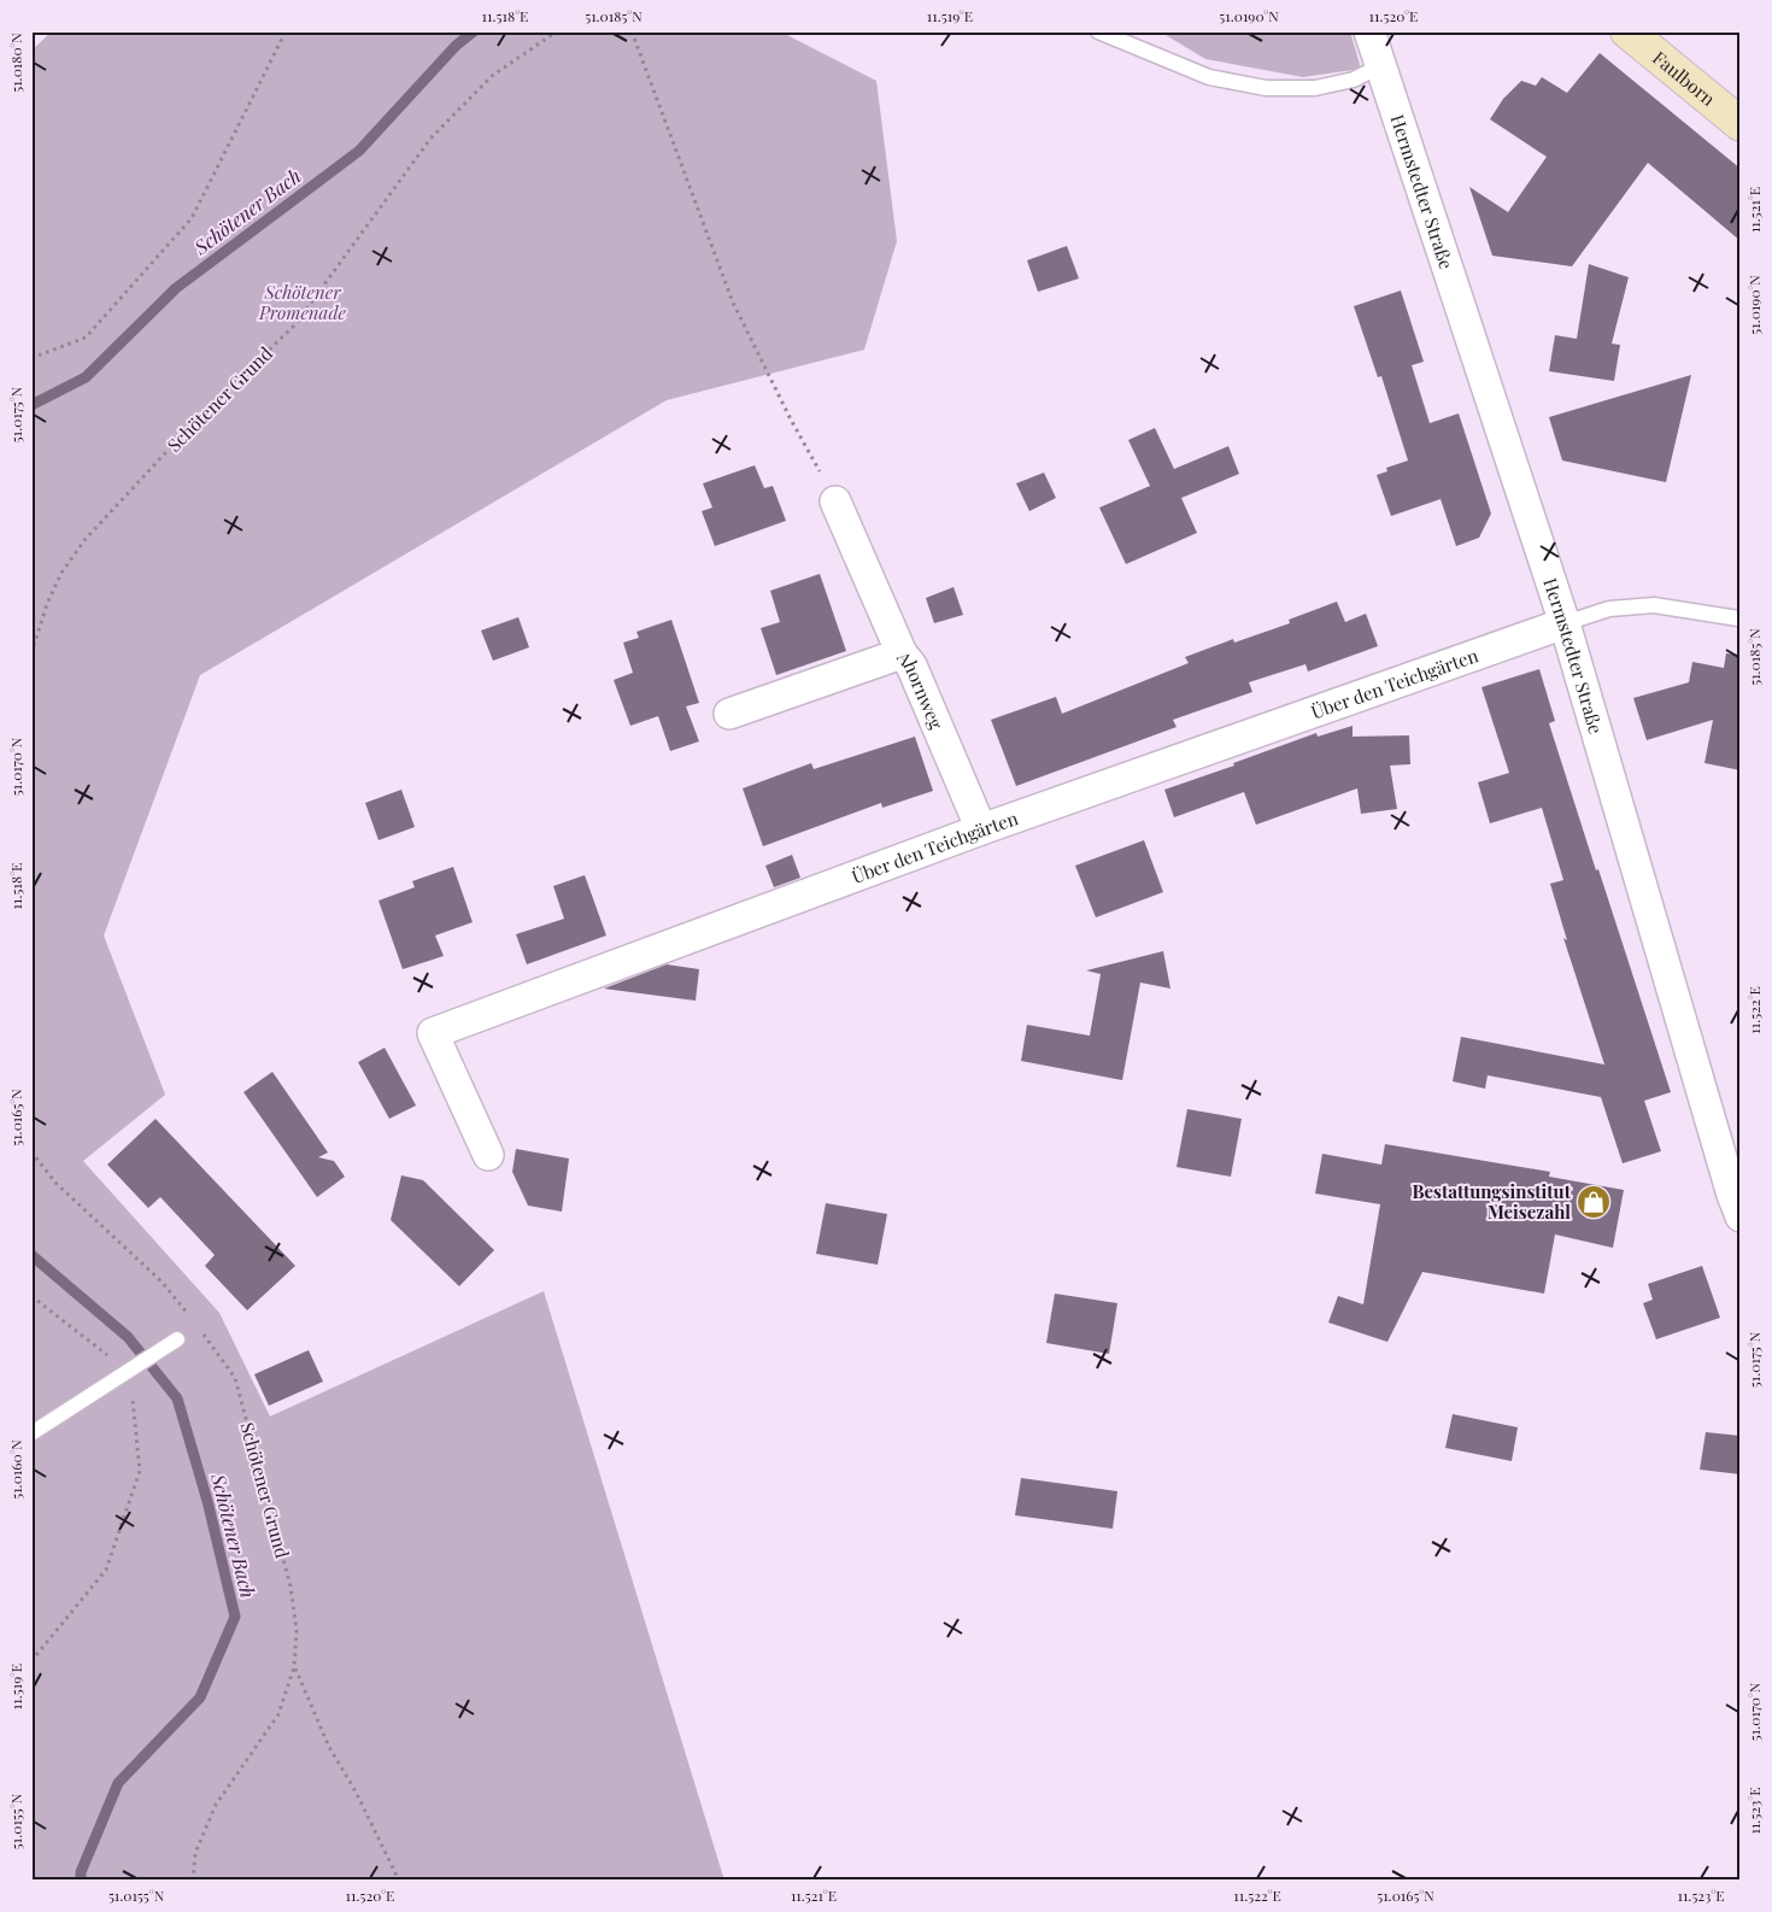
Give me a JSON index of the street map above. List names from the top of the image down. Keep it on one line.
{"streets":{"street":["Faulborn","Hermstedter Straße","Über den Teichgärten","Ahornweg"],"path":["Schötener Grund"]},"crossings":[["Hermstedter Straße","Über den Teichgärten"],["Über den Teichgärten","Ahornweg"]],"water":["Schötener Bach"],"parks":["Schötener Promenade"],"places":{"shop":["Bestattungsinstitut Meisezahl"]},"coordinates":["11.518°E","51.0185°N","11.519°E","51.0190°N","11.520°E","51.0180°N","11.521°E","51.0175°N","51.0170°N","11.522°E","51.0165°N","51.0160°N","11.523°E","51.0155°N"]}
